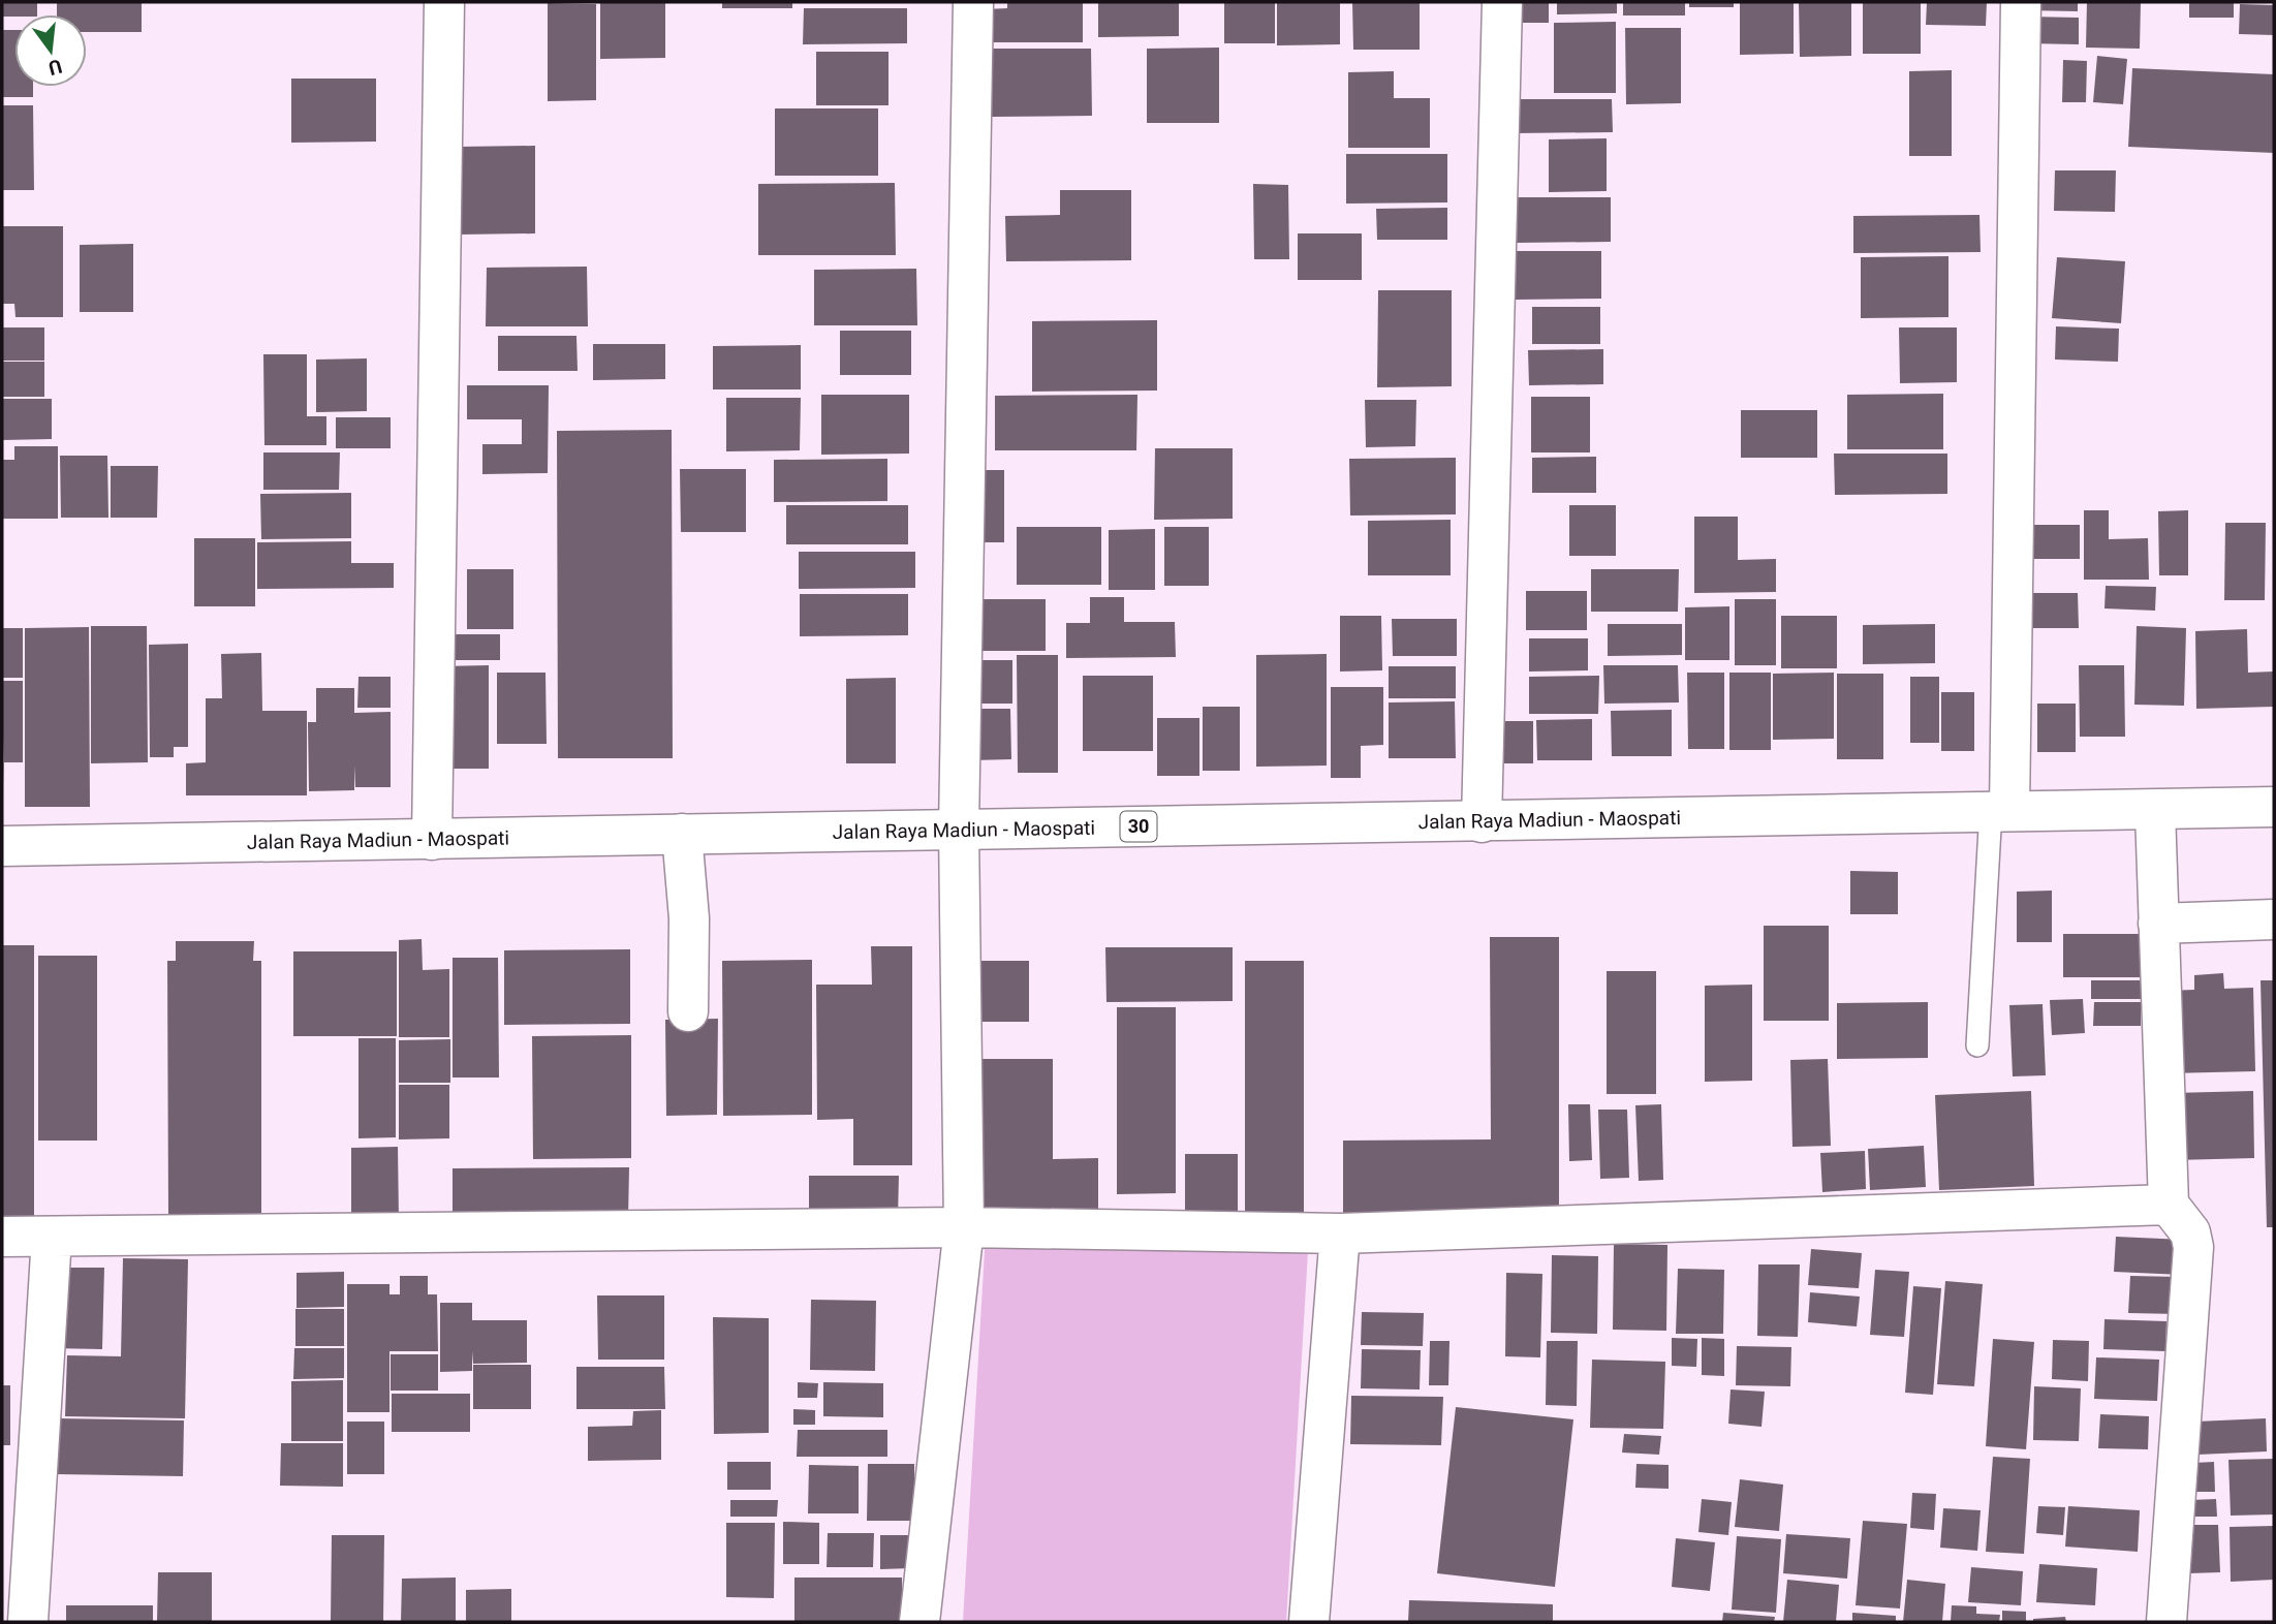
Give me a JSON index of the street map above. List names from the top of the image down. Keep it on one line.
{"streets":{"main road":["Jalan Raya Madiun - Maospati","30"]},"north":"bottom"}
